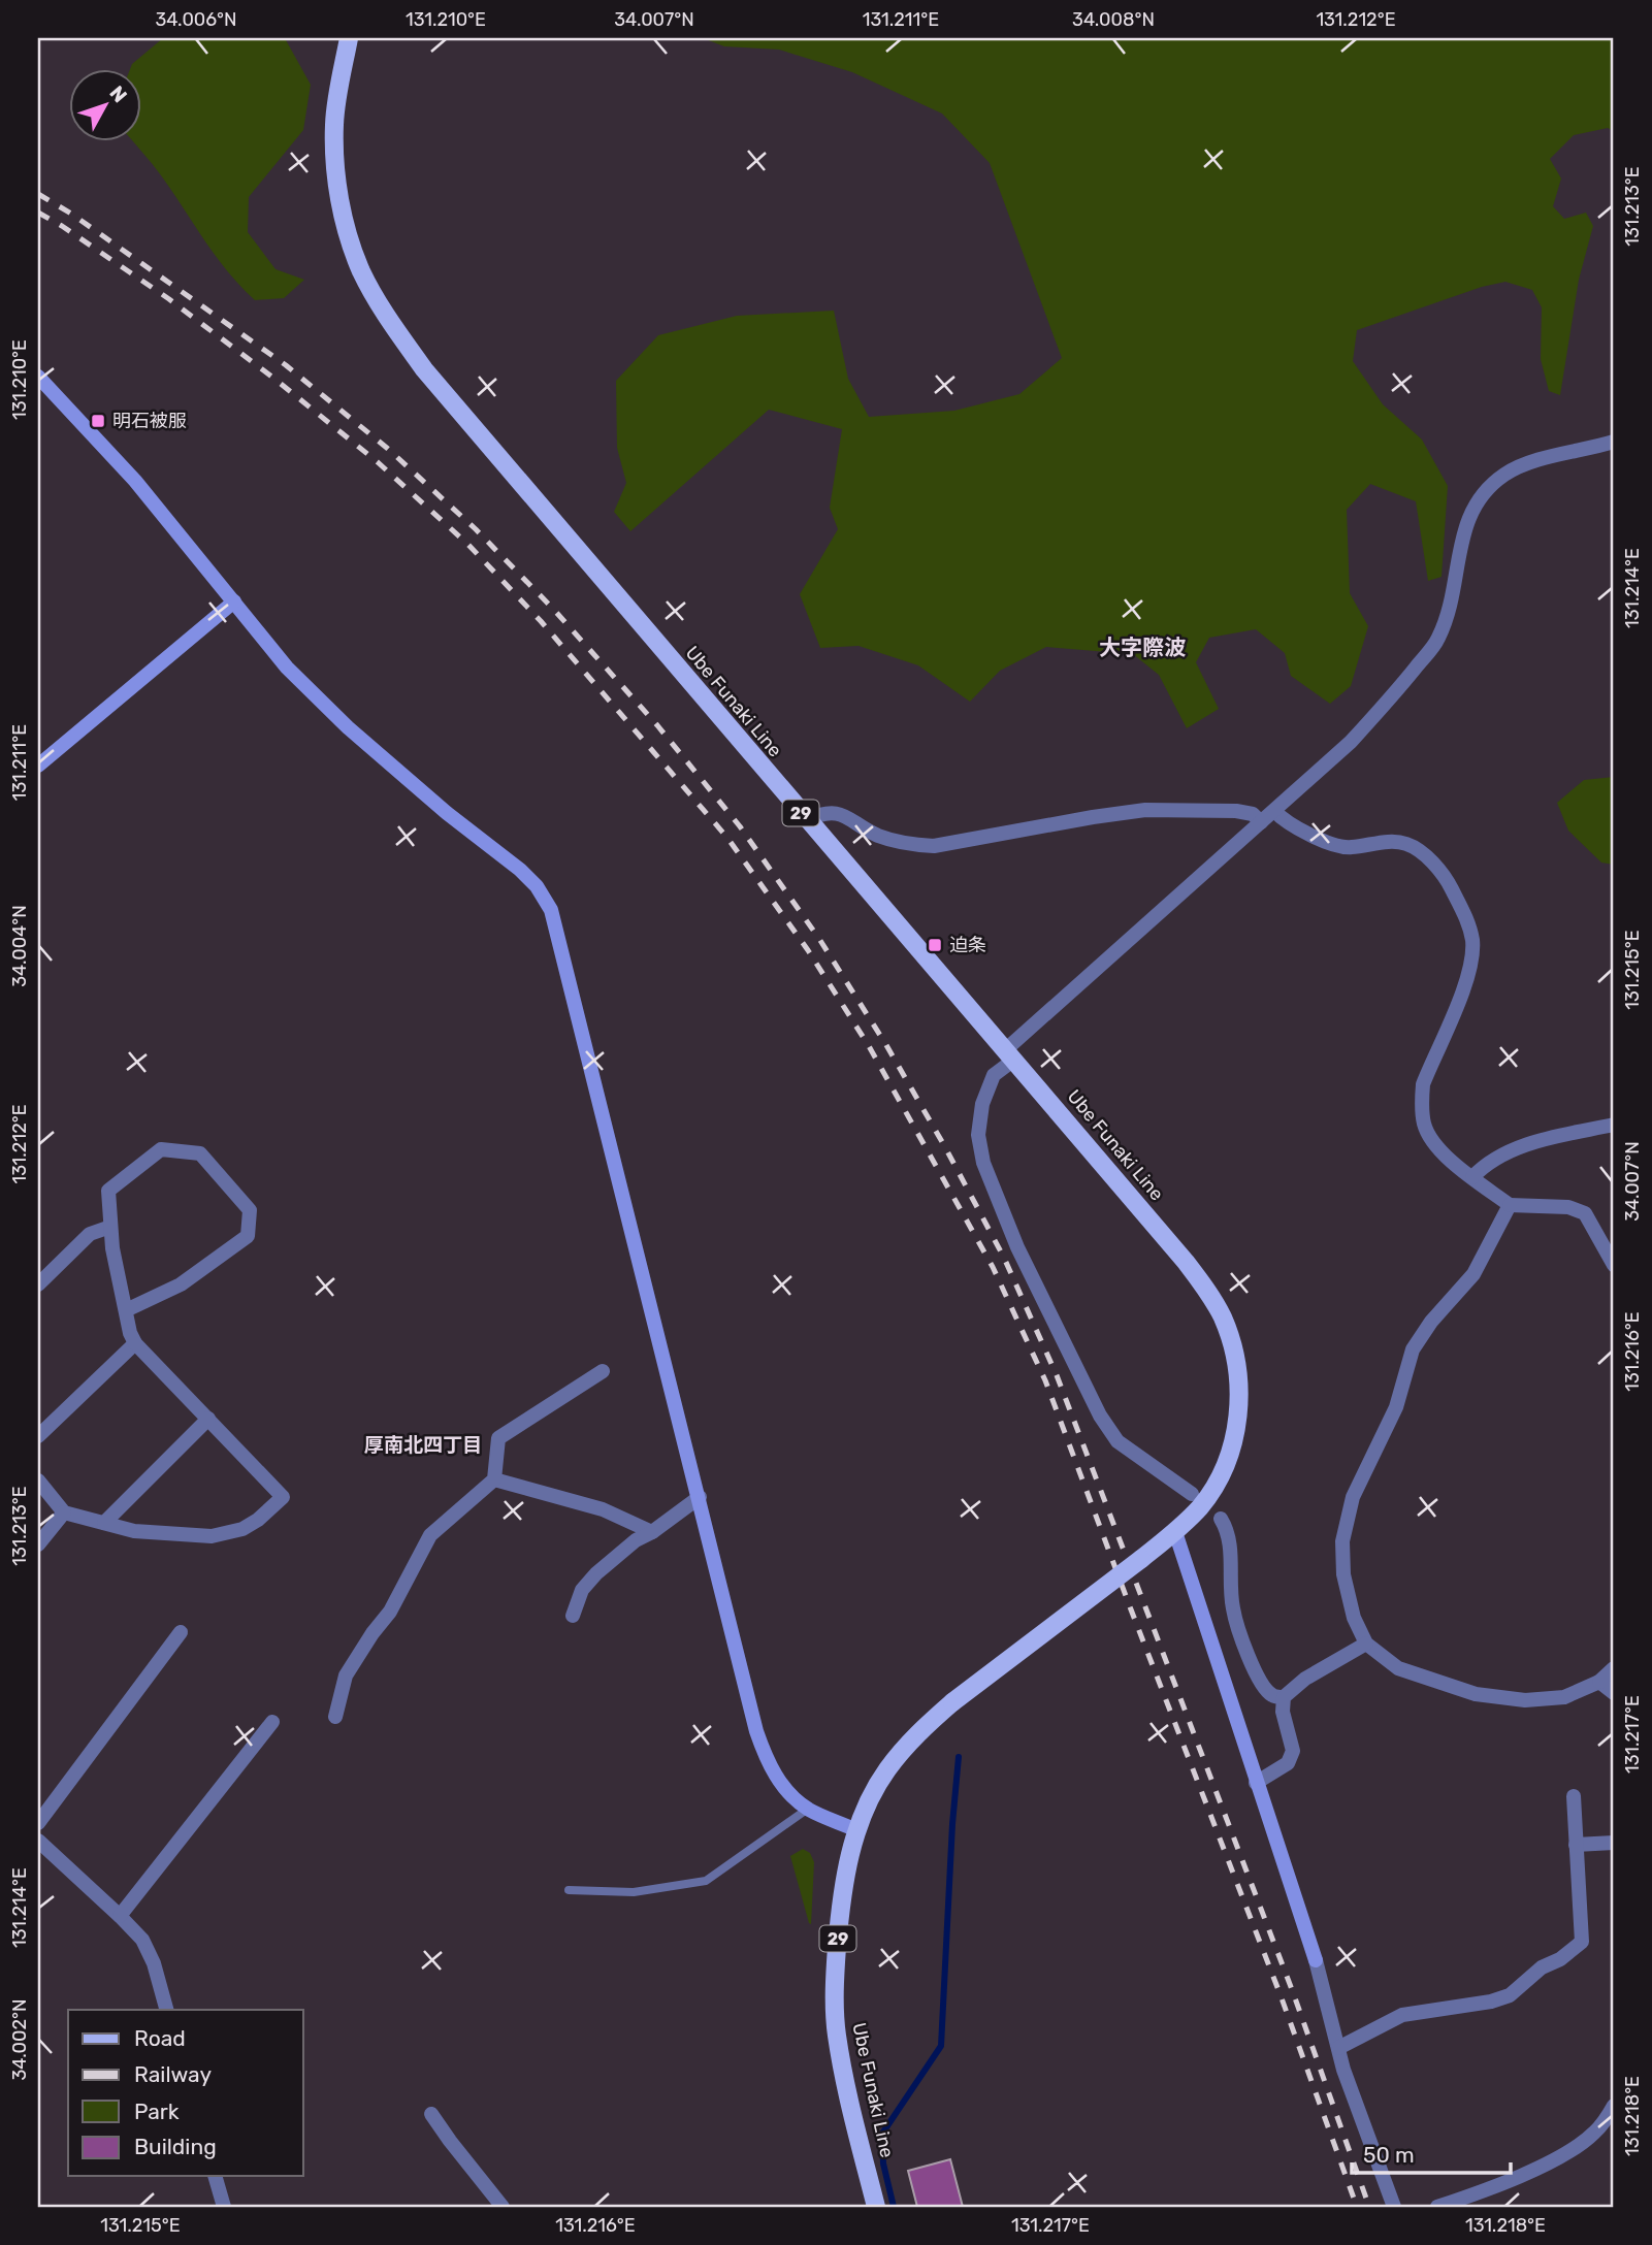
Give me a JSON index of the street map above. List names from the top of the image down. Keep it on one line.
{"streets":{"main road":["Ube Funaki Line","29"]},"districts":["大字際波","厚南北四丁目"],"places":{"transit":["明石被服","迫条"]},"legend":["Road","Railway","Park","Building"],"scale_bar":"50 m","north":"top right","coordinates":["34.006°N","131.210°E","34.007°N","131.211°E","34.008°N","131.212°E","131.213°E","131.214°E","34.004°N","131.215°E","131.216°E","131.217°E","34.002°N","131.218°E"]}
